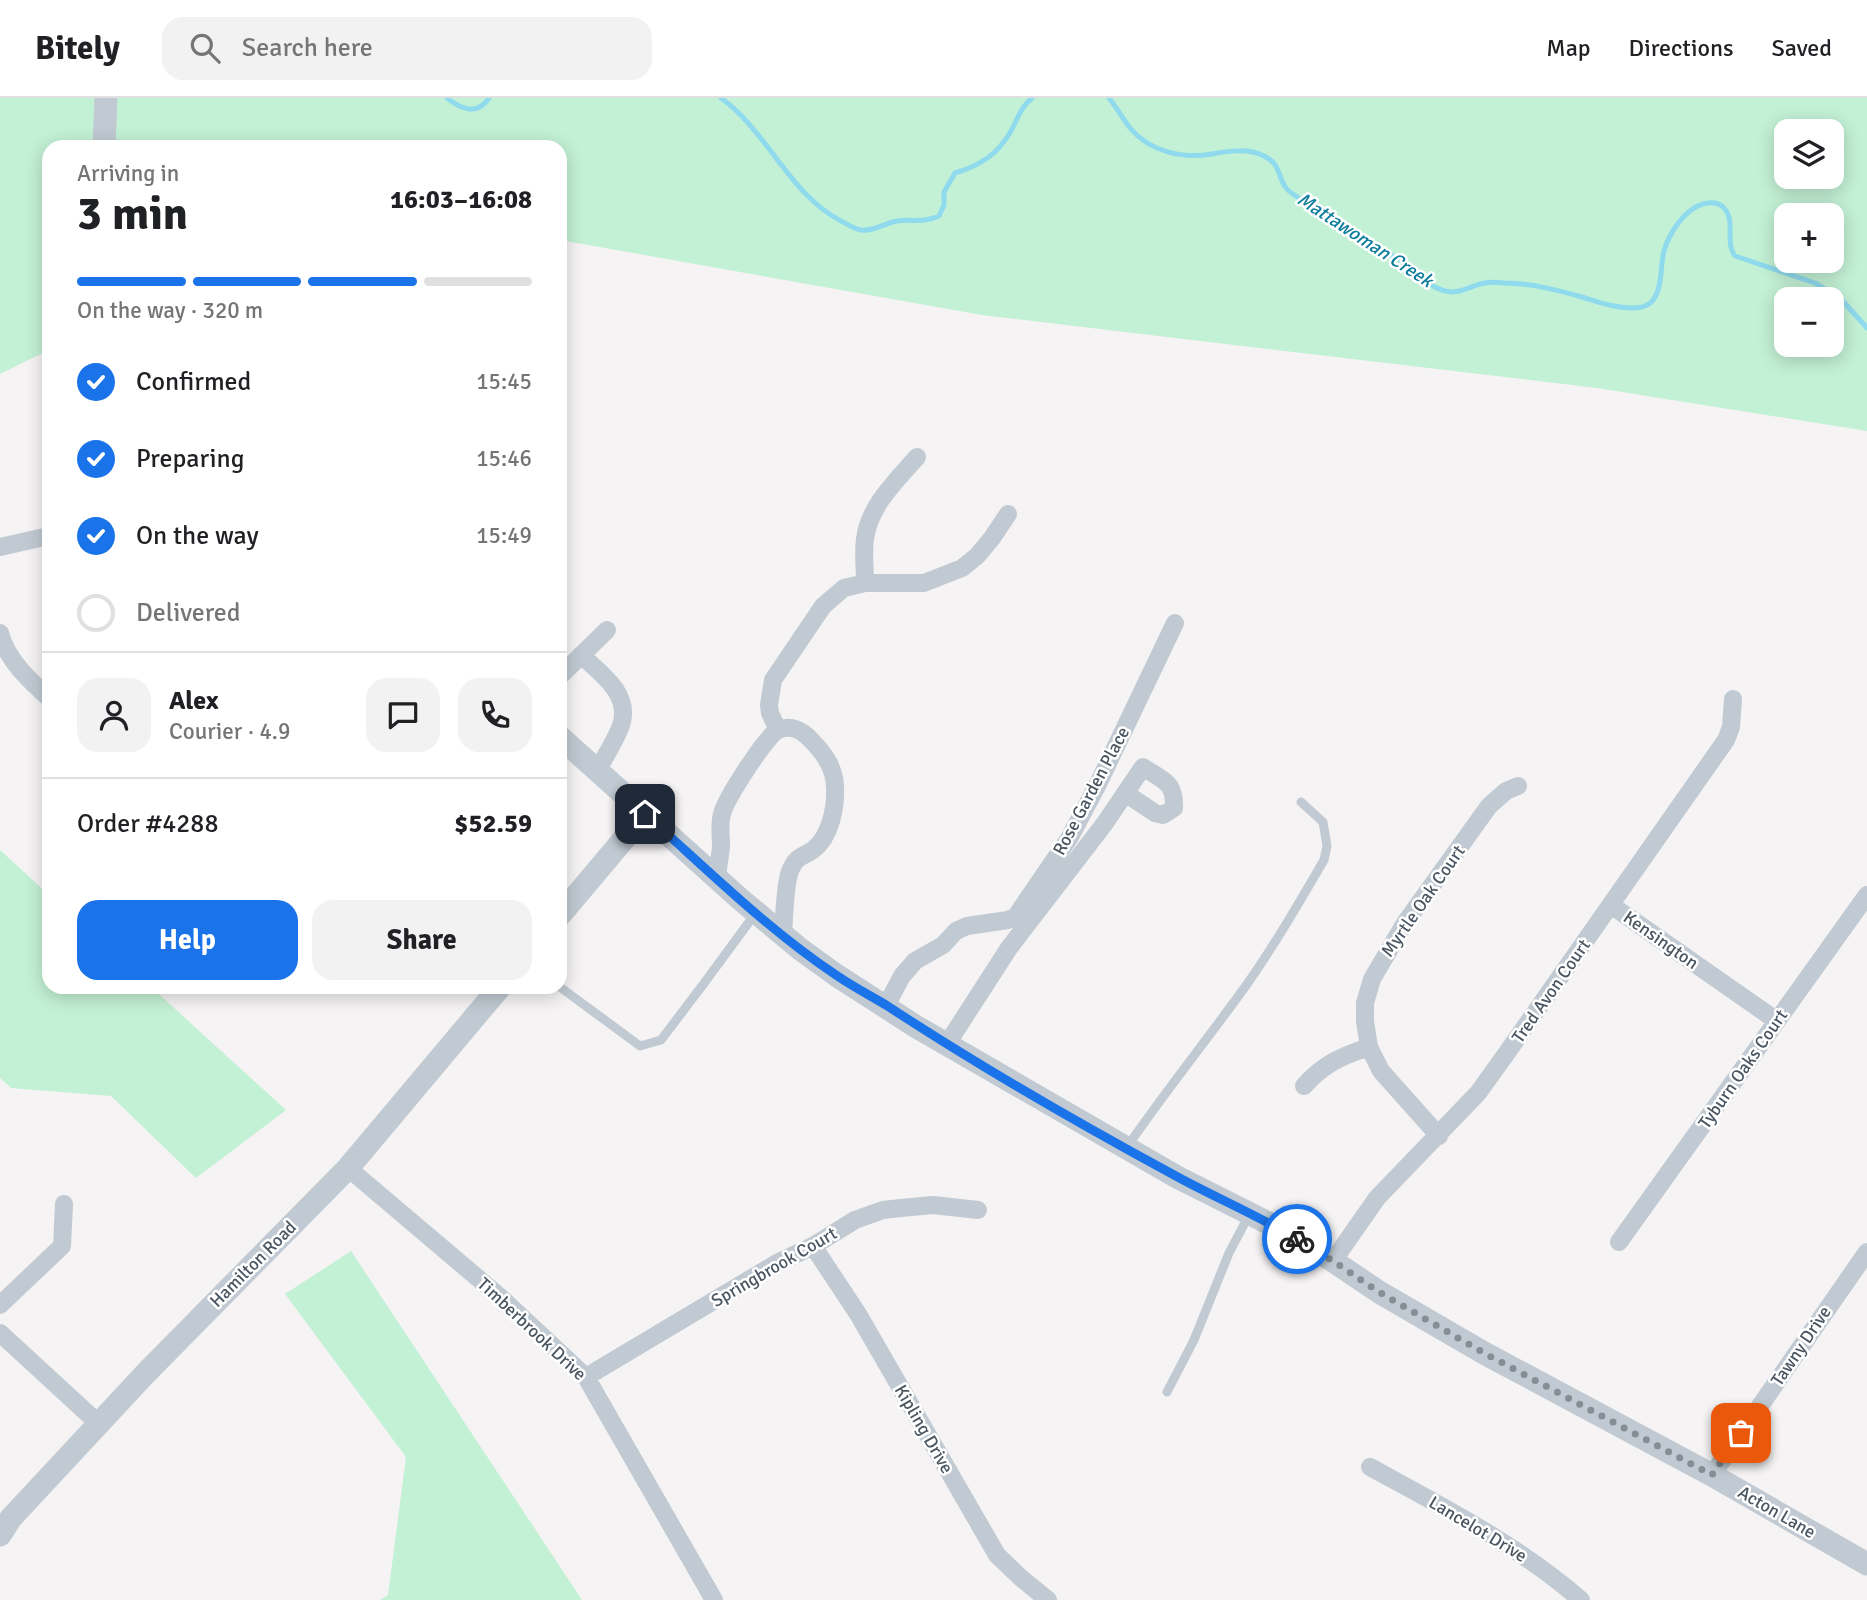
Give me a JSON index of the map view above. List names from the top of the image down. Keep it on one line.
{"streets":{"street":["Rose Garden Place","Myrtle Oak Court","Kensington","Tred Avon Court","Tyburn Oaks Court","Hamilton Road","Springbrook Court","Timberbrook Drive","Tawny Drive","Kipling Drive","Acton Lane","Lancelot Drive"]},"crossings":[["Rose Garden Place","Acton Lane"],["Myrtle Oak Court","Tred Avon Court"],["Kensington","Tred Avon Court"],["Kensington","Tyburn Oaks Court"],["Tred Avon Court","Acton Lane"],["Hamilton Road","Timberbrook Drive"],["Springbrook Court","Timberbrook Drive"],["Springbrook Court","Kipling Drive"],["Tawny Drive","Acton Lane"]],"water":["Mattawoman Creek"],"page":{"header":"Bitely","search":"Search here","nav":["Map","Directions","Saved"],"map_buttons":["+","−"],"heading":["3 min","Arriving in","16:03–16:08"],"panel":["Alex","Courier · 4.9","Order #4288","$52.59"],"bar":"On the way · 320 m","list":[["Confirmed","15:45"],["Preparing","15:46"],["On the way","15:49"],"Delivered"],"buttons":["Help","Share"]}}
